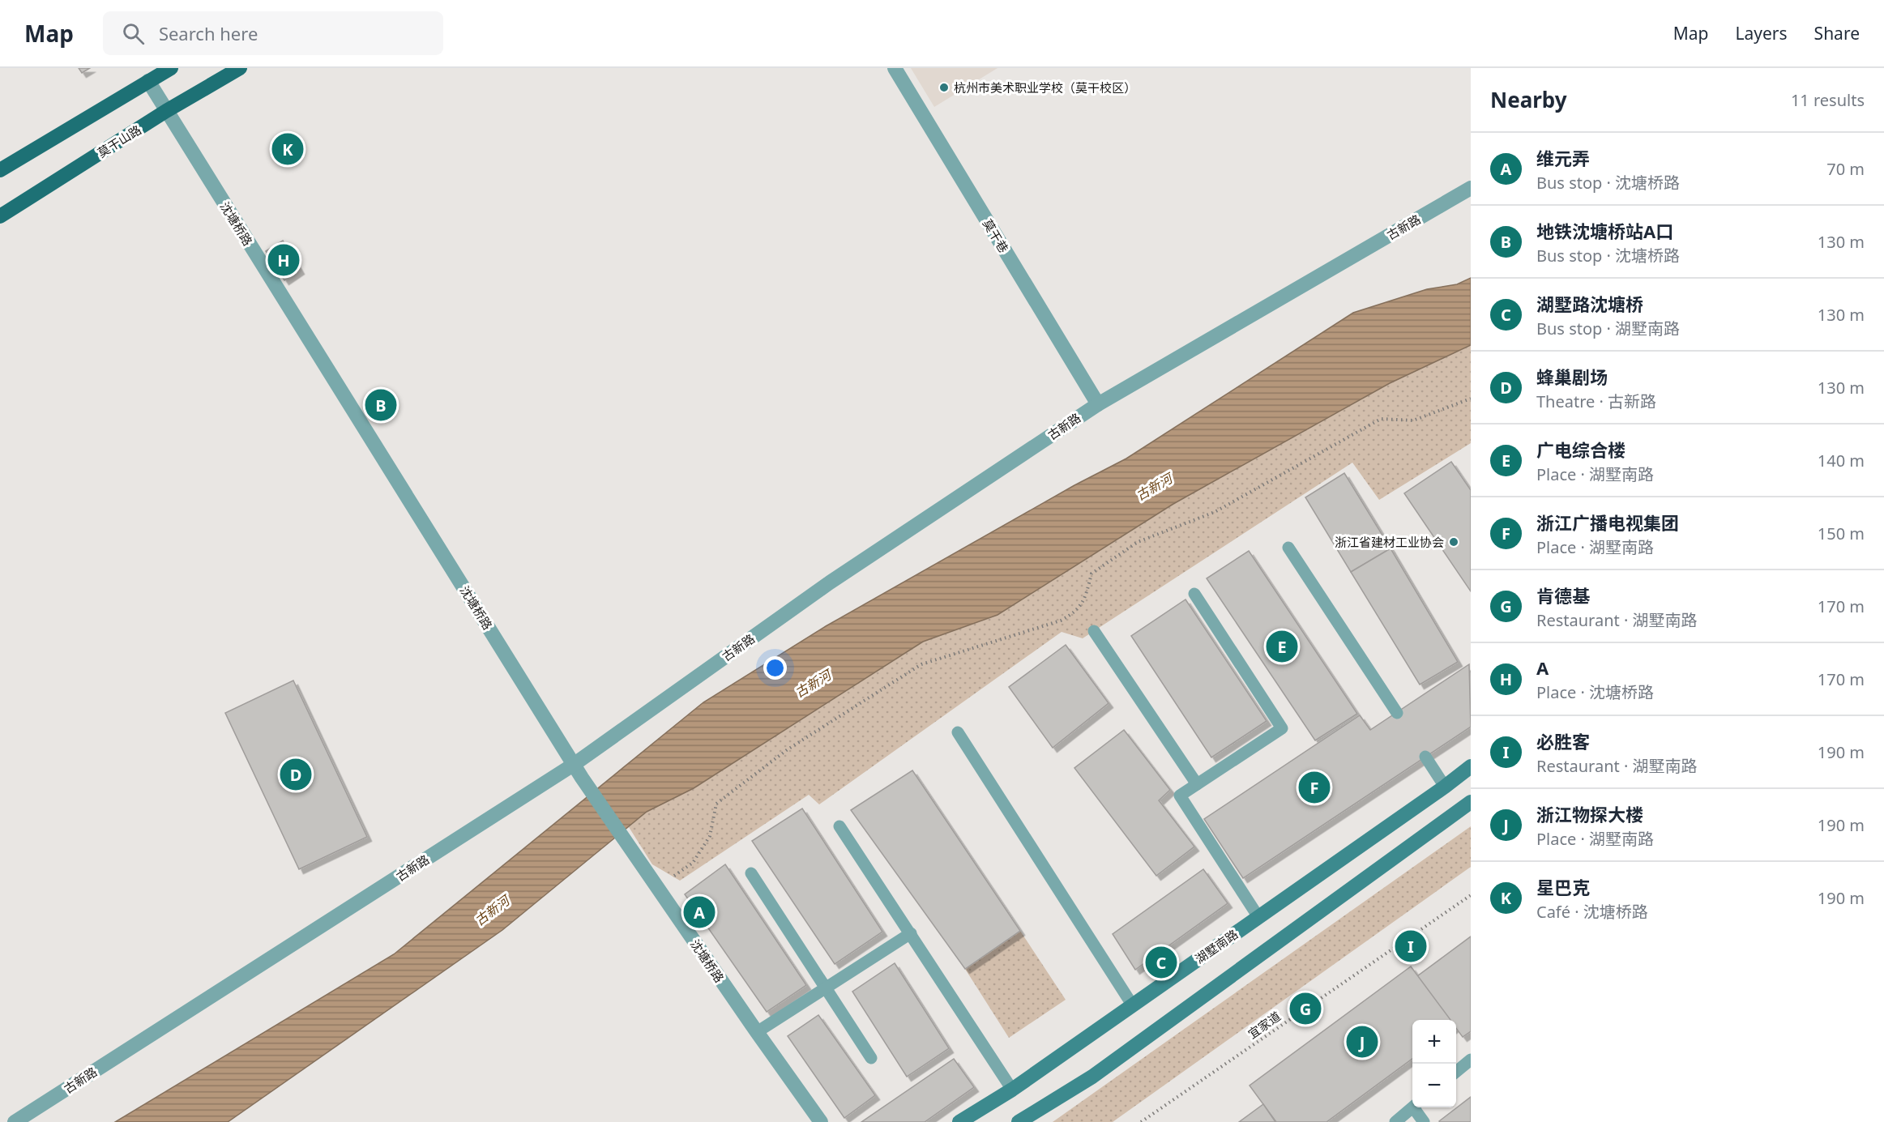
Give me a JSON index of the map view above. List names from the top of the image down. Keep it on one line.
{"streets":{"main road":["莫干山路","湖墅南路"],"street":["沈塘桥路","古新路","莫干巷"],"path":["宜家道"]},"crossings":[["莫干山路","沈塘桥路"],["沈塘桥路","古新路"],["古新路","莫干巷"]],"water":["古新河"],"places":["杭州市美术职业学校（莫干校区）","浙江省建材工业协会"],"page":{"header":"Map","search":"Search here","nav":["Map","Layers","Share"],"heading":["Nearby","11 results"],"pins":["K","H","B","E","D","F","A","I","C","G","J"],"list":[{"mark":"A","name":"维元弄","note":"Bus stop · 沈塘桥路","value":"70 m"},{"mark":"B","name":"地铁沈塘桥站A口","note":"Bus stop · 沈塘桥路","value":"130 m"},{"mark":"C","name":"湖墅路沈塘桥","note":"Bus stop · 湖墅南路","value":"130 m"},{"mark":"D","name":"蜂巢剧场","note":"Theatre · 古新路","value":"130 m"},{"mark":"E","name":"广电综合楼","note":"Place · 湖墅南路","value":"140 m"},{"mark":"F","name":"浙江广播电视集团","note":"Place · 湖墅南路","value":"150 m"},{"mark":"G","name":"肯德基","note":"Restaurant · 湖墅南路","value":"170 m"},{"mark":"H","name":"A","note":"Place · 沈塘桥路","value":"170 m"},{"mark":"I","name":"必胜客","note":"Restaurant · 湖墅南路","value":"190 m"},{"mark":"J","name":"浙江物探大楼","note":"Place · 湖墅南路","value":"190 m"},{"mark":"K","name":"星巴克","note":"Café · 沈塘桥路","value":"190 m"}],"map_buttons":["+","−"]}}
